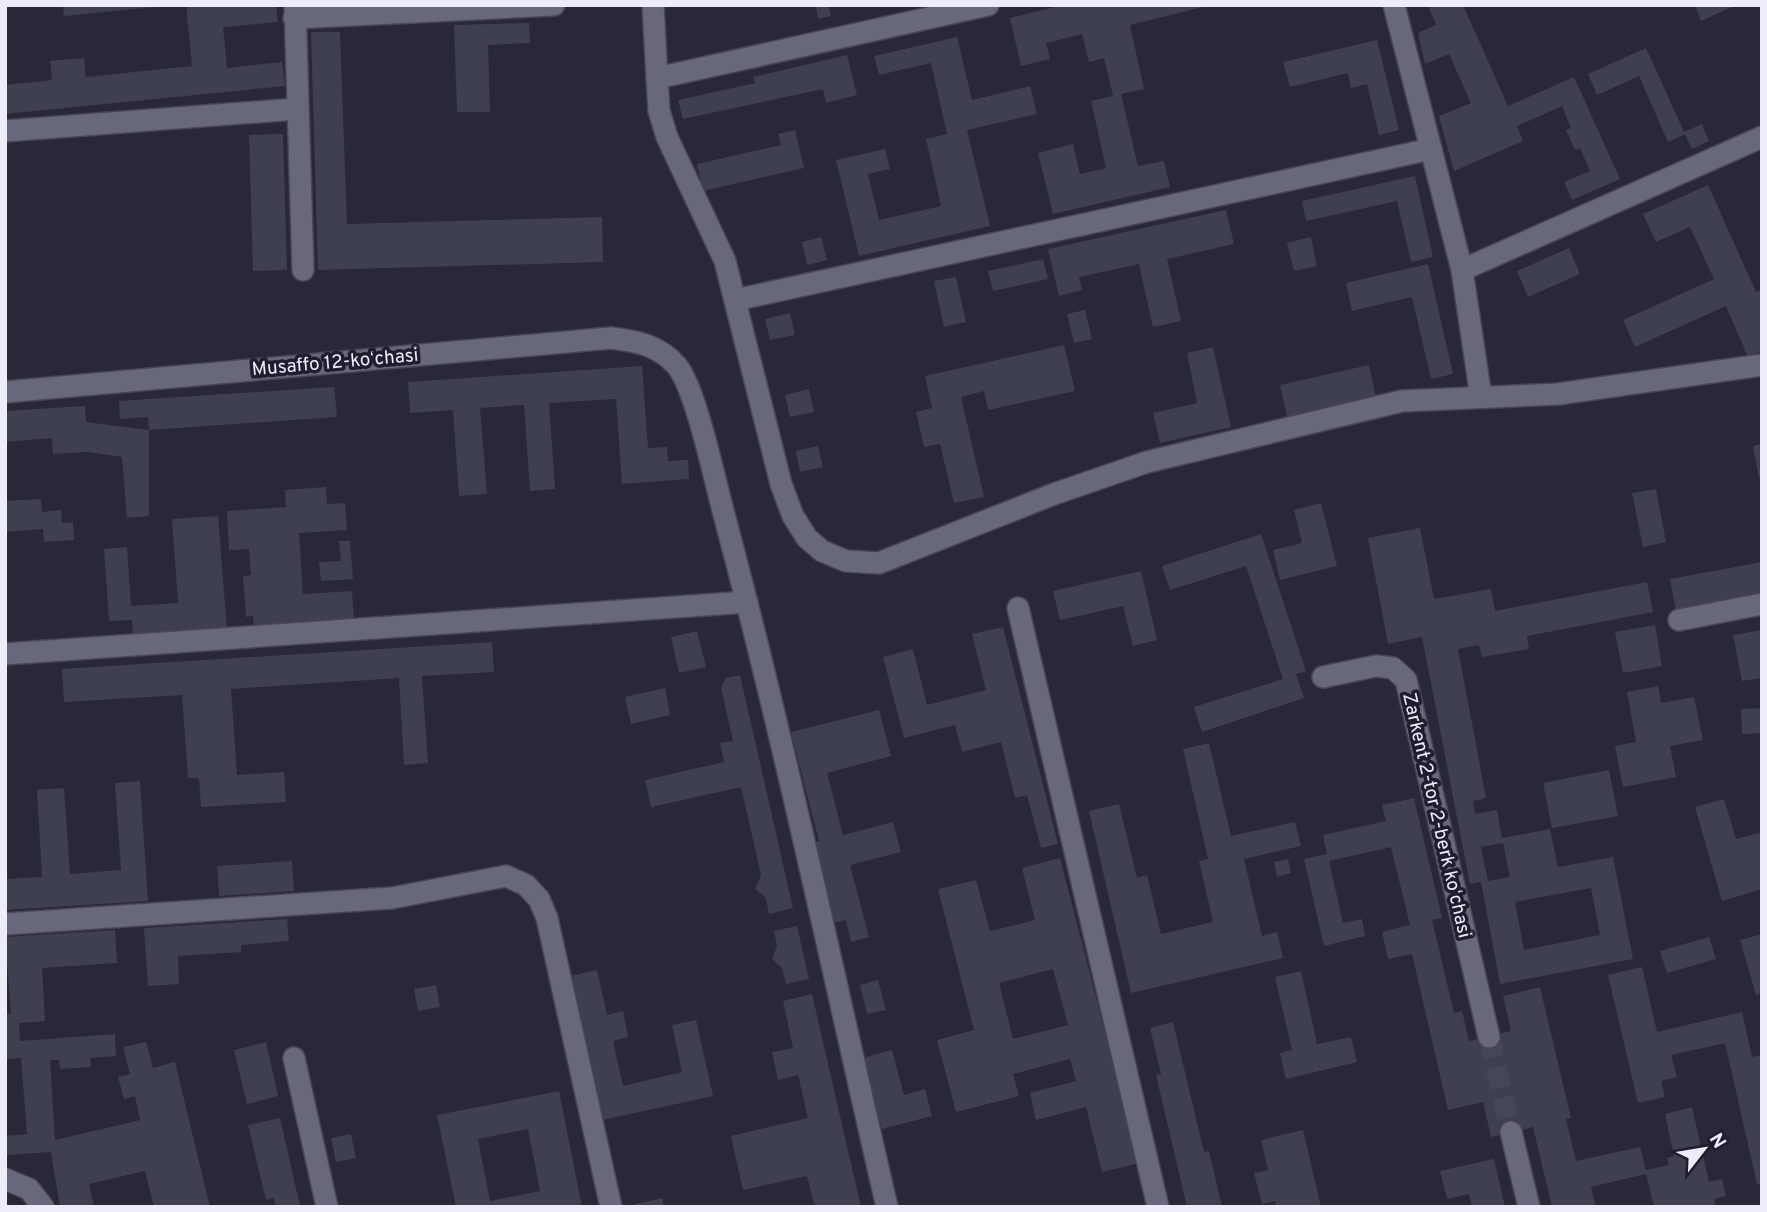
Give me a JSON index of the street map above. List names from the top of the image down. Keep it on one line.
{"streets":{"street":["Musaffo 12-koʻchasi","Zarkent 2-tor 2-berk koʻchasi"]},"north":"top right"}
